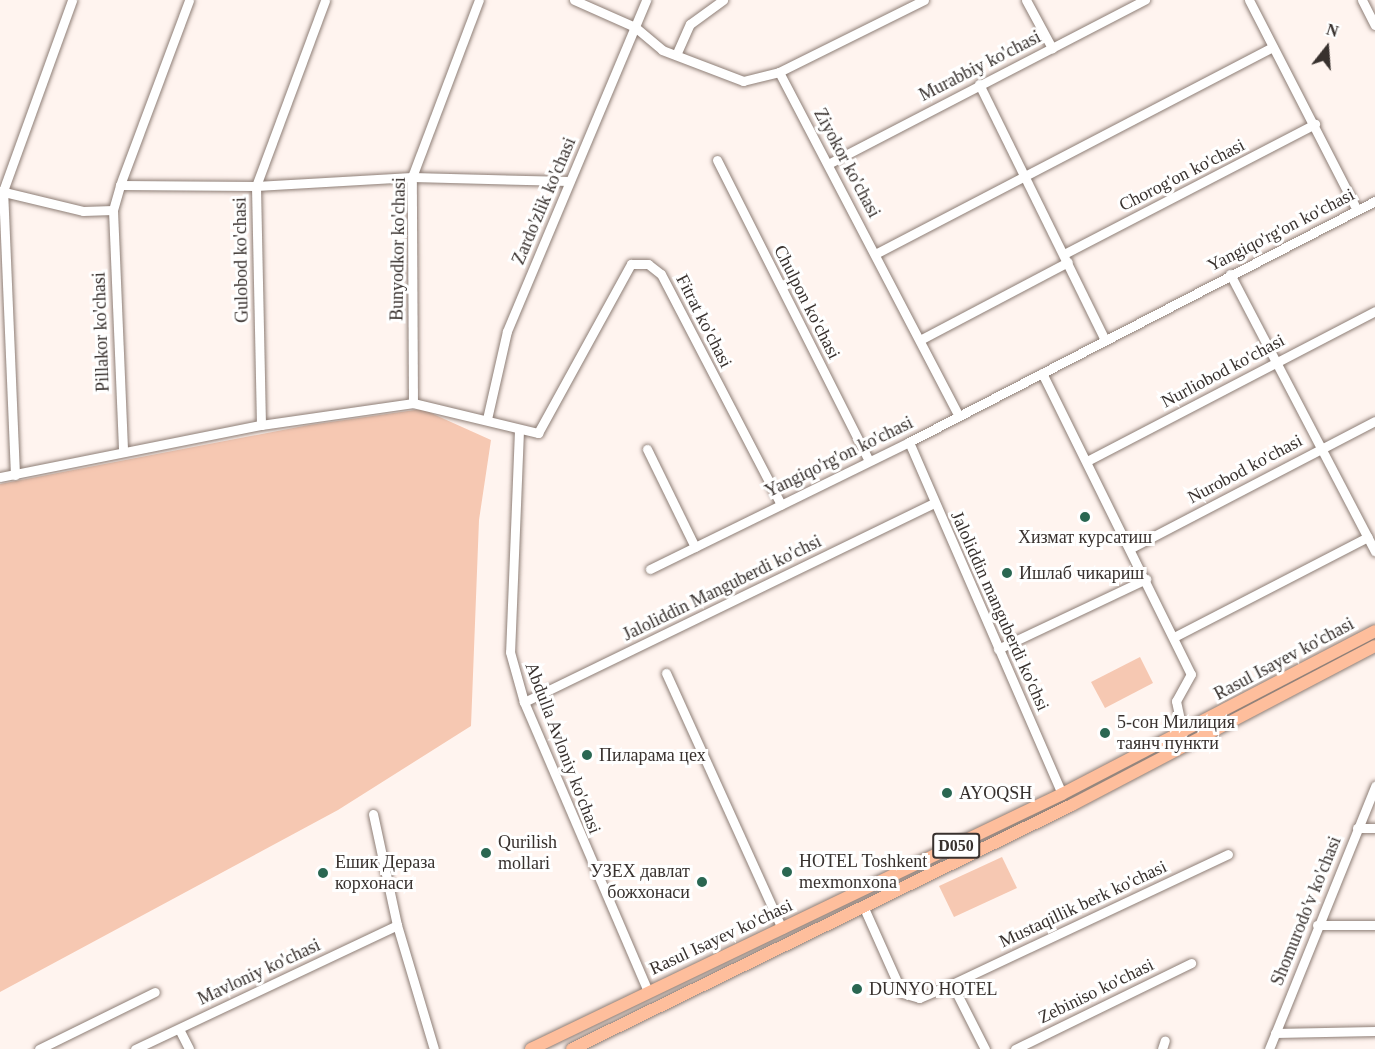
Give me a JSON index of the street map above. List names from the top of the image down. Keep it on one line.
{"streets":{"main road":["Rasul Isayev ko'chasi","D050"],"street":["Murabbiy ko'chasi","Ziyokor ko'chasi","Chorog'on ko'chasi","Zardo'zlik ko'chasi","Yangiqo'rg'on ko'chasi","Bunyodkor ko'chasi","Gulobod ko'chasi","Chulpon ko'chasi","Fitrat ko'chasi","Pillakor ko'chasi","Nurliobod ko'chasi","Nurobod ko'chasi","Jaloliddin Manguberdi ko'chsi","Jaloliddin manguberdi ko'chsi","Abdulla Avloniy ko'chasi","Mustaqillik berk ko'chasi","Shomurodo'v ko'chasi","Mavloniy ko'chasi","Zebiniso ko'chasi"]},"crossings":[["Murabbiy ko'chasi","Ziyokor ko'chasi"],["Ziyokor ko'chasi","Chorog'on ko'chasi"],["Ziyokor ko'chasi","Yangiqo'rg'on ko'chasi"],["Yangiqo'rg'on ko'chasi","Chulpon ko'chasi"],["Yangiqo'rg'on ko'chasi","Fitrat ko'chasi"],["Yangiqo'rg'on ko'chasi","Jaloliddin manguberdi ko'chsi"],["Fitrat ko'chasi","Abdulla Avloniy ko'chasi"],["Jaloliddin Manguberdi ko'chsi","Jaloliddin manguberdi ko'chsi"],["Jaloliddin Manguberdi ko'chsi","Abdulla Avloniy ko'chasi"],["Jaloliddin manguberdi ko'chsi","Rasul Isayev ko'chasi"],["Rasul Isayev ko'chasi","Abdulla Avloniy ko'chasi"],["Rasul Isayev ko'chasi","Mustaqillik berk ko'chasi"]],"places":["Хизмат курсатиш","Ишлаб чикариш","5-сон Милиция таянч пункти","Пиларама цех","AYOQSH","Qurilish mollari","HOTEL Toshkent mexmonxona","Ешик Дераза корхонаси","УЗЕХ давлат божхонаси","DUNYO HOTEL"],"north":"top"}
